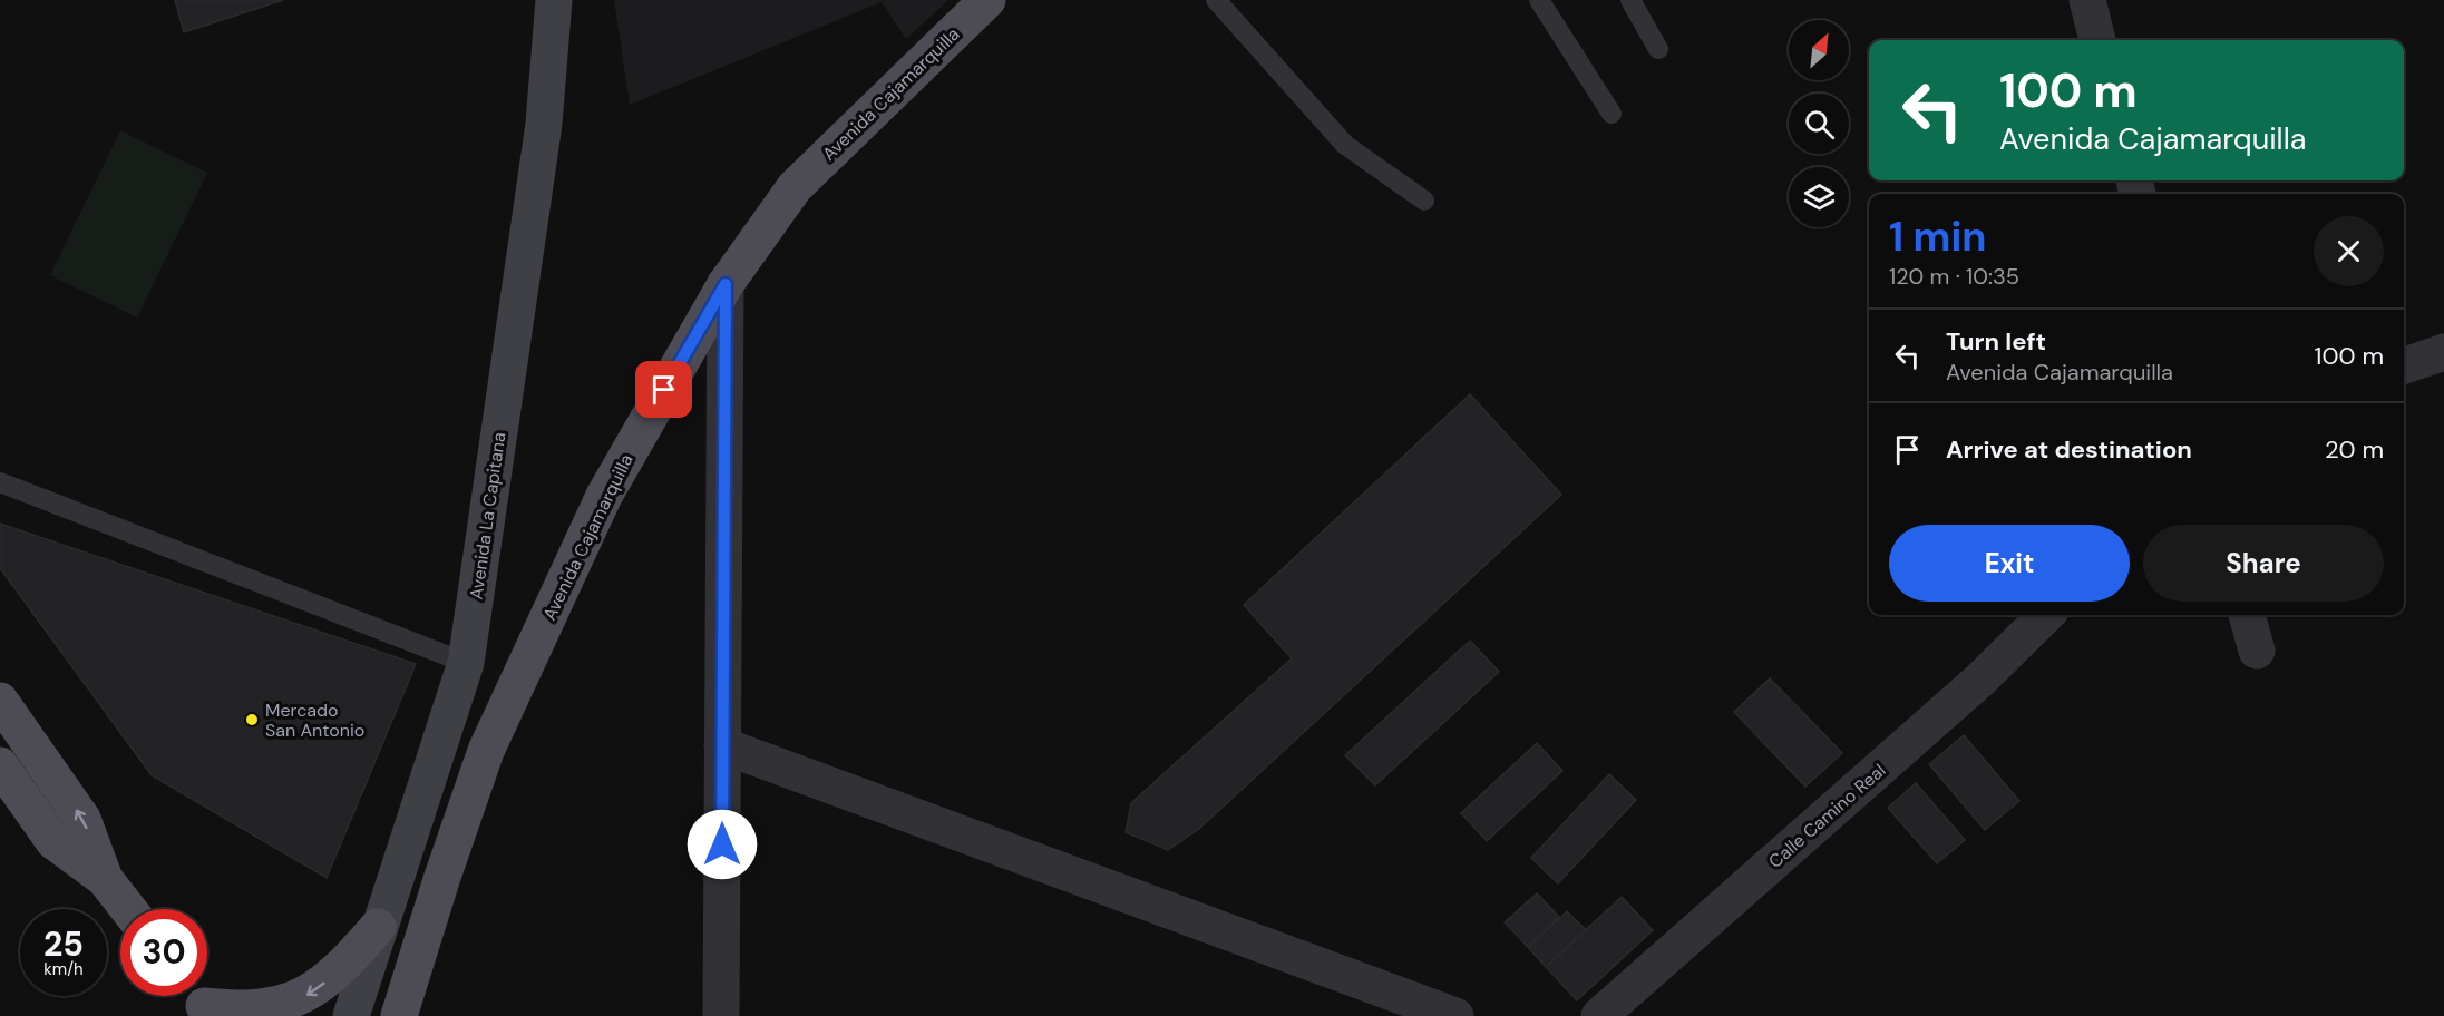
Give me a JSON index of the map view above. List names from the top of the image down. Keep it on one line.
{"streets":{"main road":["Avenida Cajamarquilla"],"street":["Avenida La Capitana","Calle Camino Real"]},"places":["Mercado San Antonio"],"north":"top right","page":{"turn":["100 m","Avenida Cajamarquilla"],"heading":["1 min","120 m · 10:35"],"list":[{"name":"Turn left","note":"Avenida Cajamarquilla","value":"100 m"},{"name":"Arrive at destination","value":"20 m"}],"buttons":["Exit","Share"],"speed":"25 km/h","limit":"30"}}
